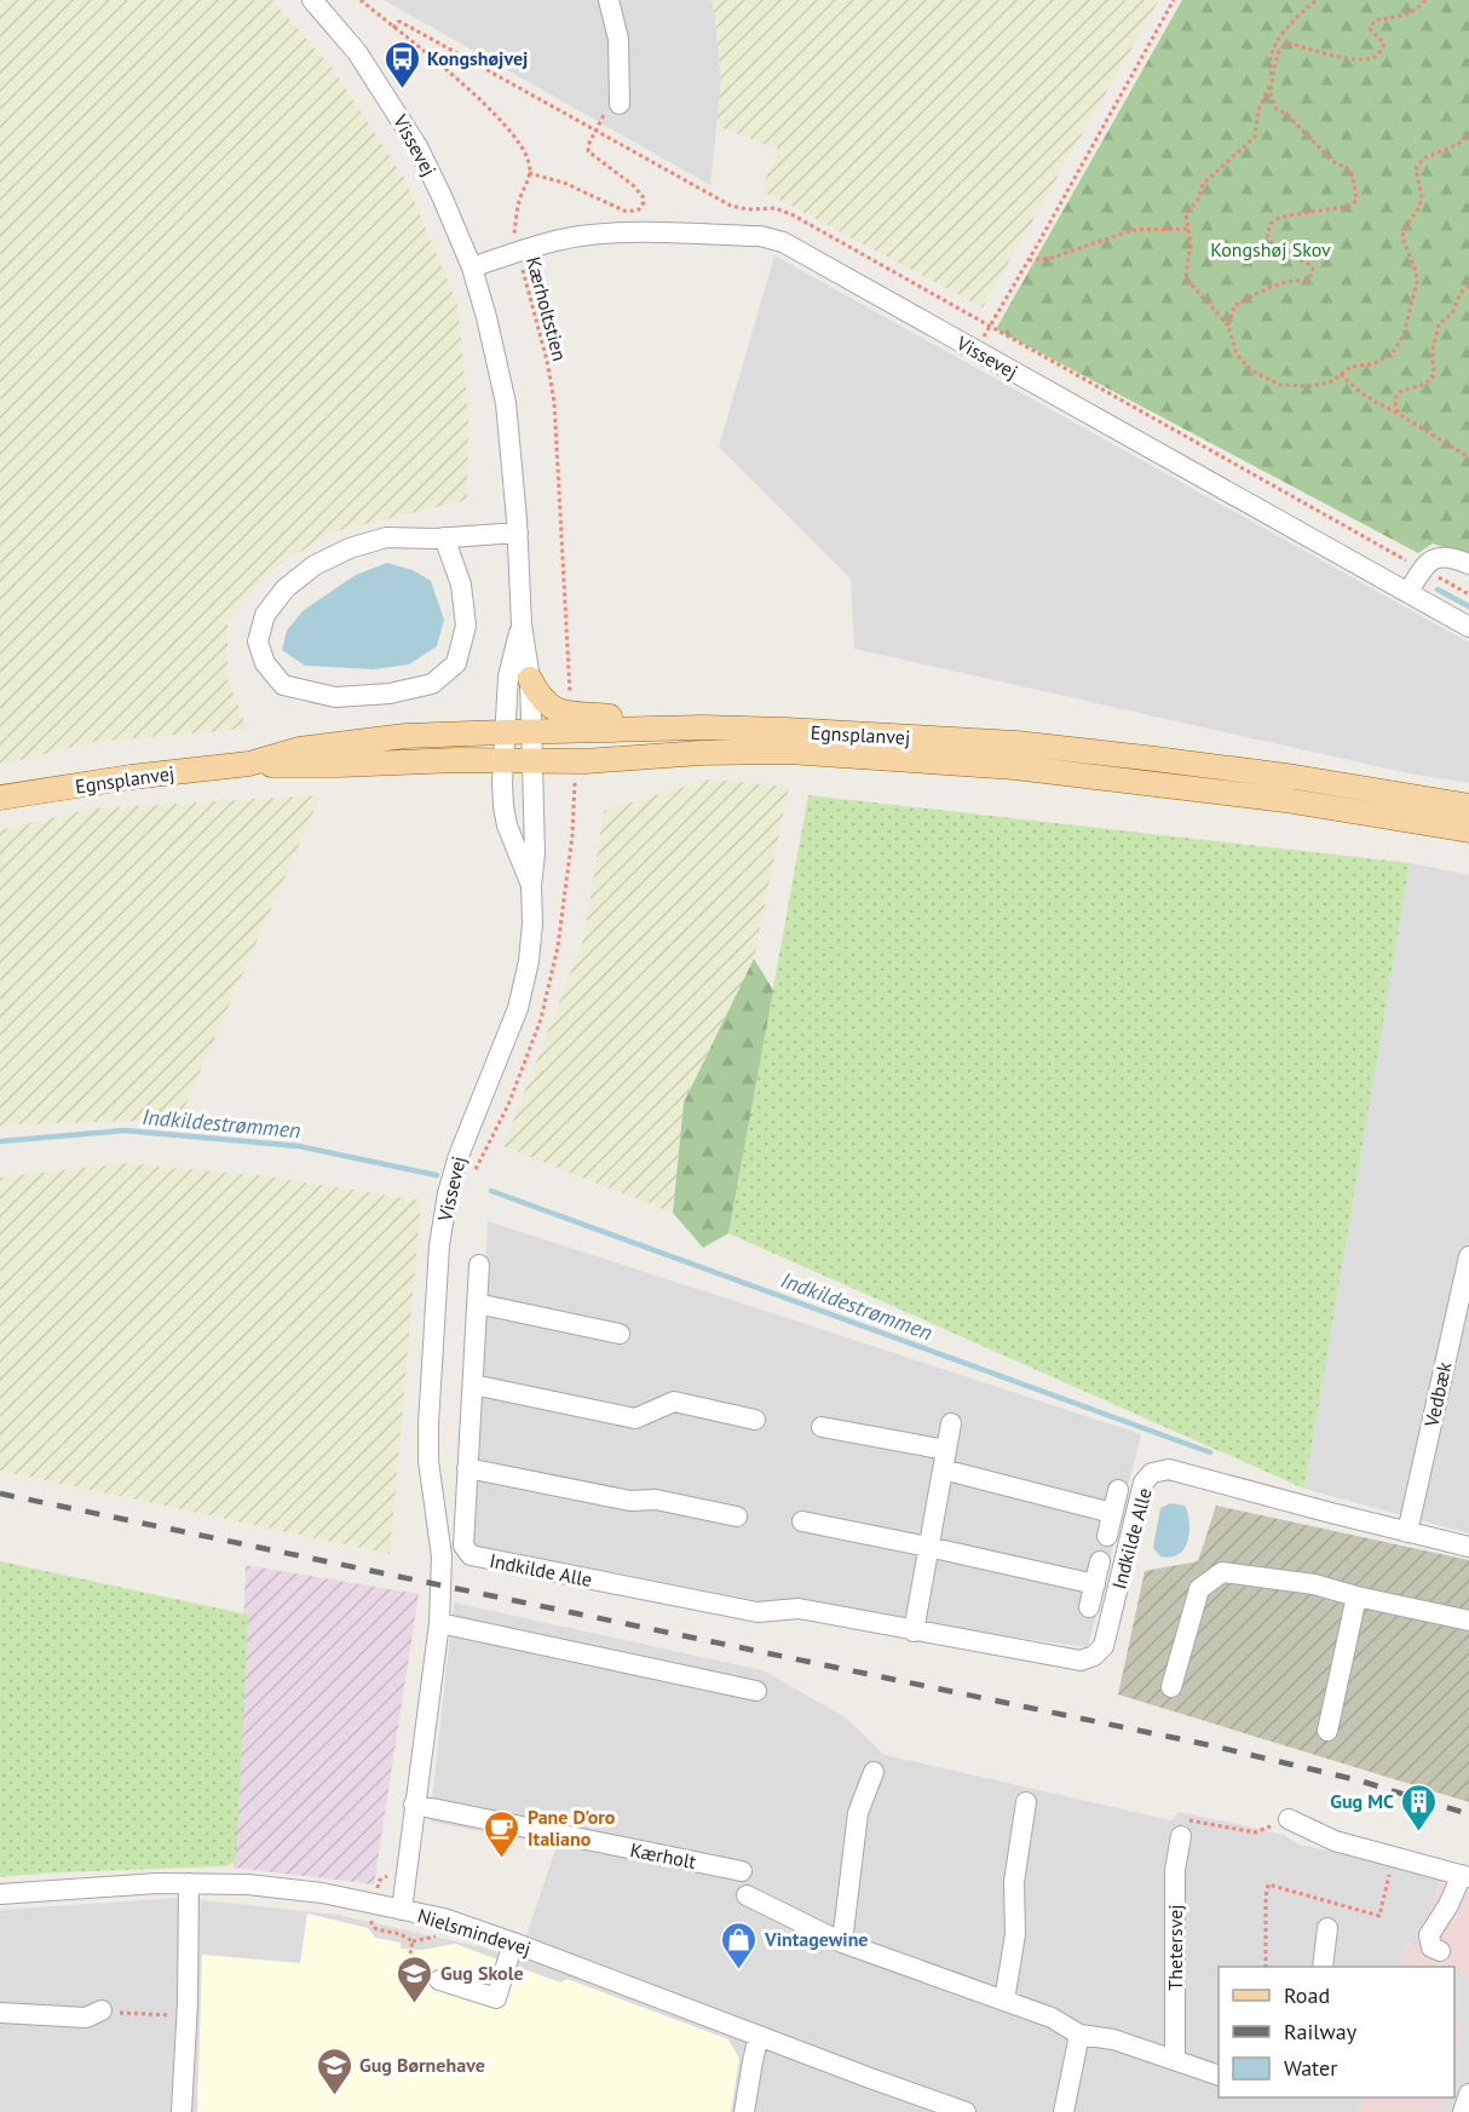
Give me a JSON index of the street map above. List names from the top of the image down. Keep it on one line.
{"streets":{"main road":["Egnsplanvej"],"street":["Vissevej","Vedbæk","Indkilde Alle","Kærholt","Nielsmindevej","Thetersvej"],"path":["Kærholtstien"]},"crossings":[["Vissevej","Kærholtstien"],["Vissevej","Egnsplanvej"],["Vedbæk","Indkilde Alle"]],"water":["Indkildestrømmen"],"parks":["Kongshøj Skov"],"places":{"bus stop":["Kongshøjvej"],"building":["Gug MC"],"cafe":["Pane D'oro Italiano"],"shop":["Vintagewine"],"school or university":["Gug Skole","Gug Børnehave"]},"legend":["Road","Railway","Water"]}
